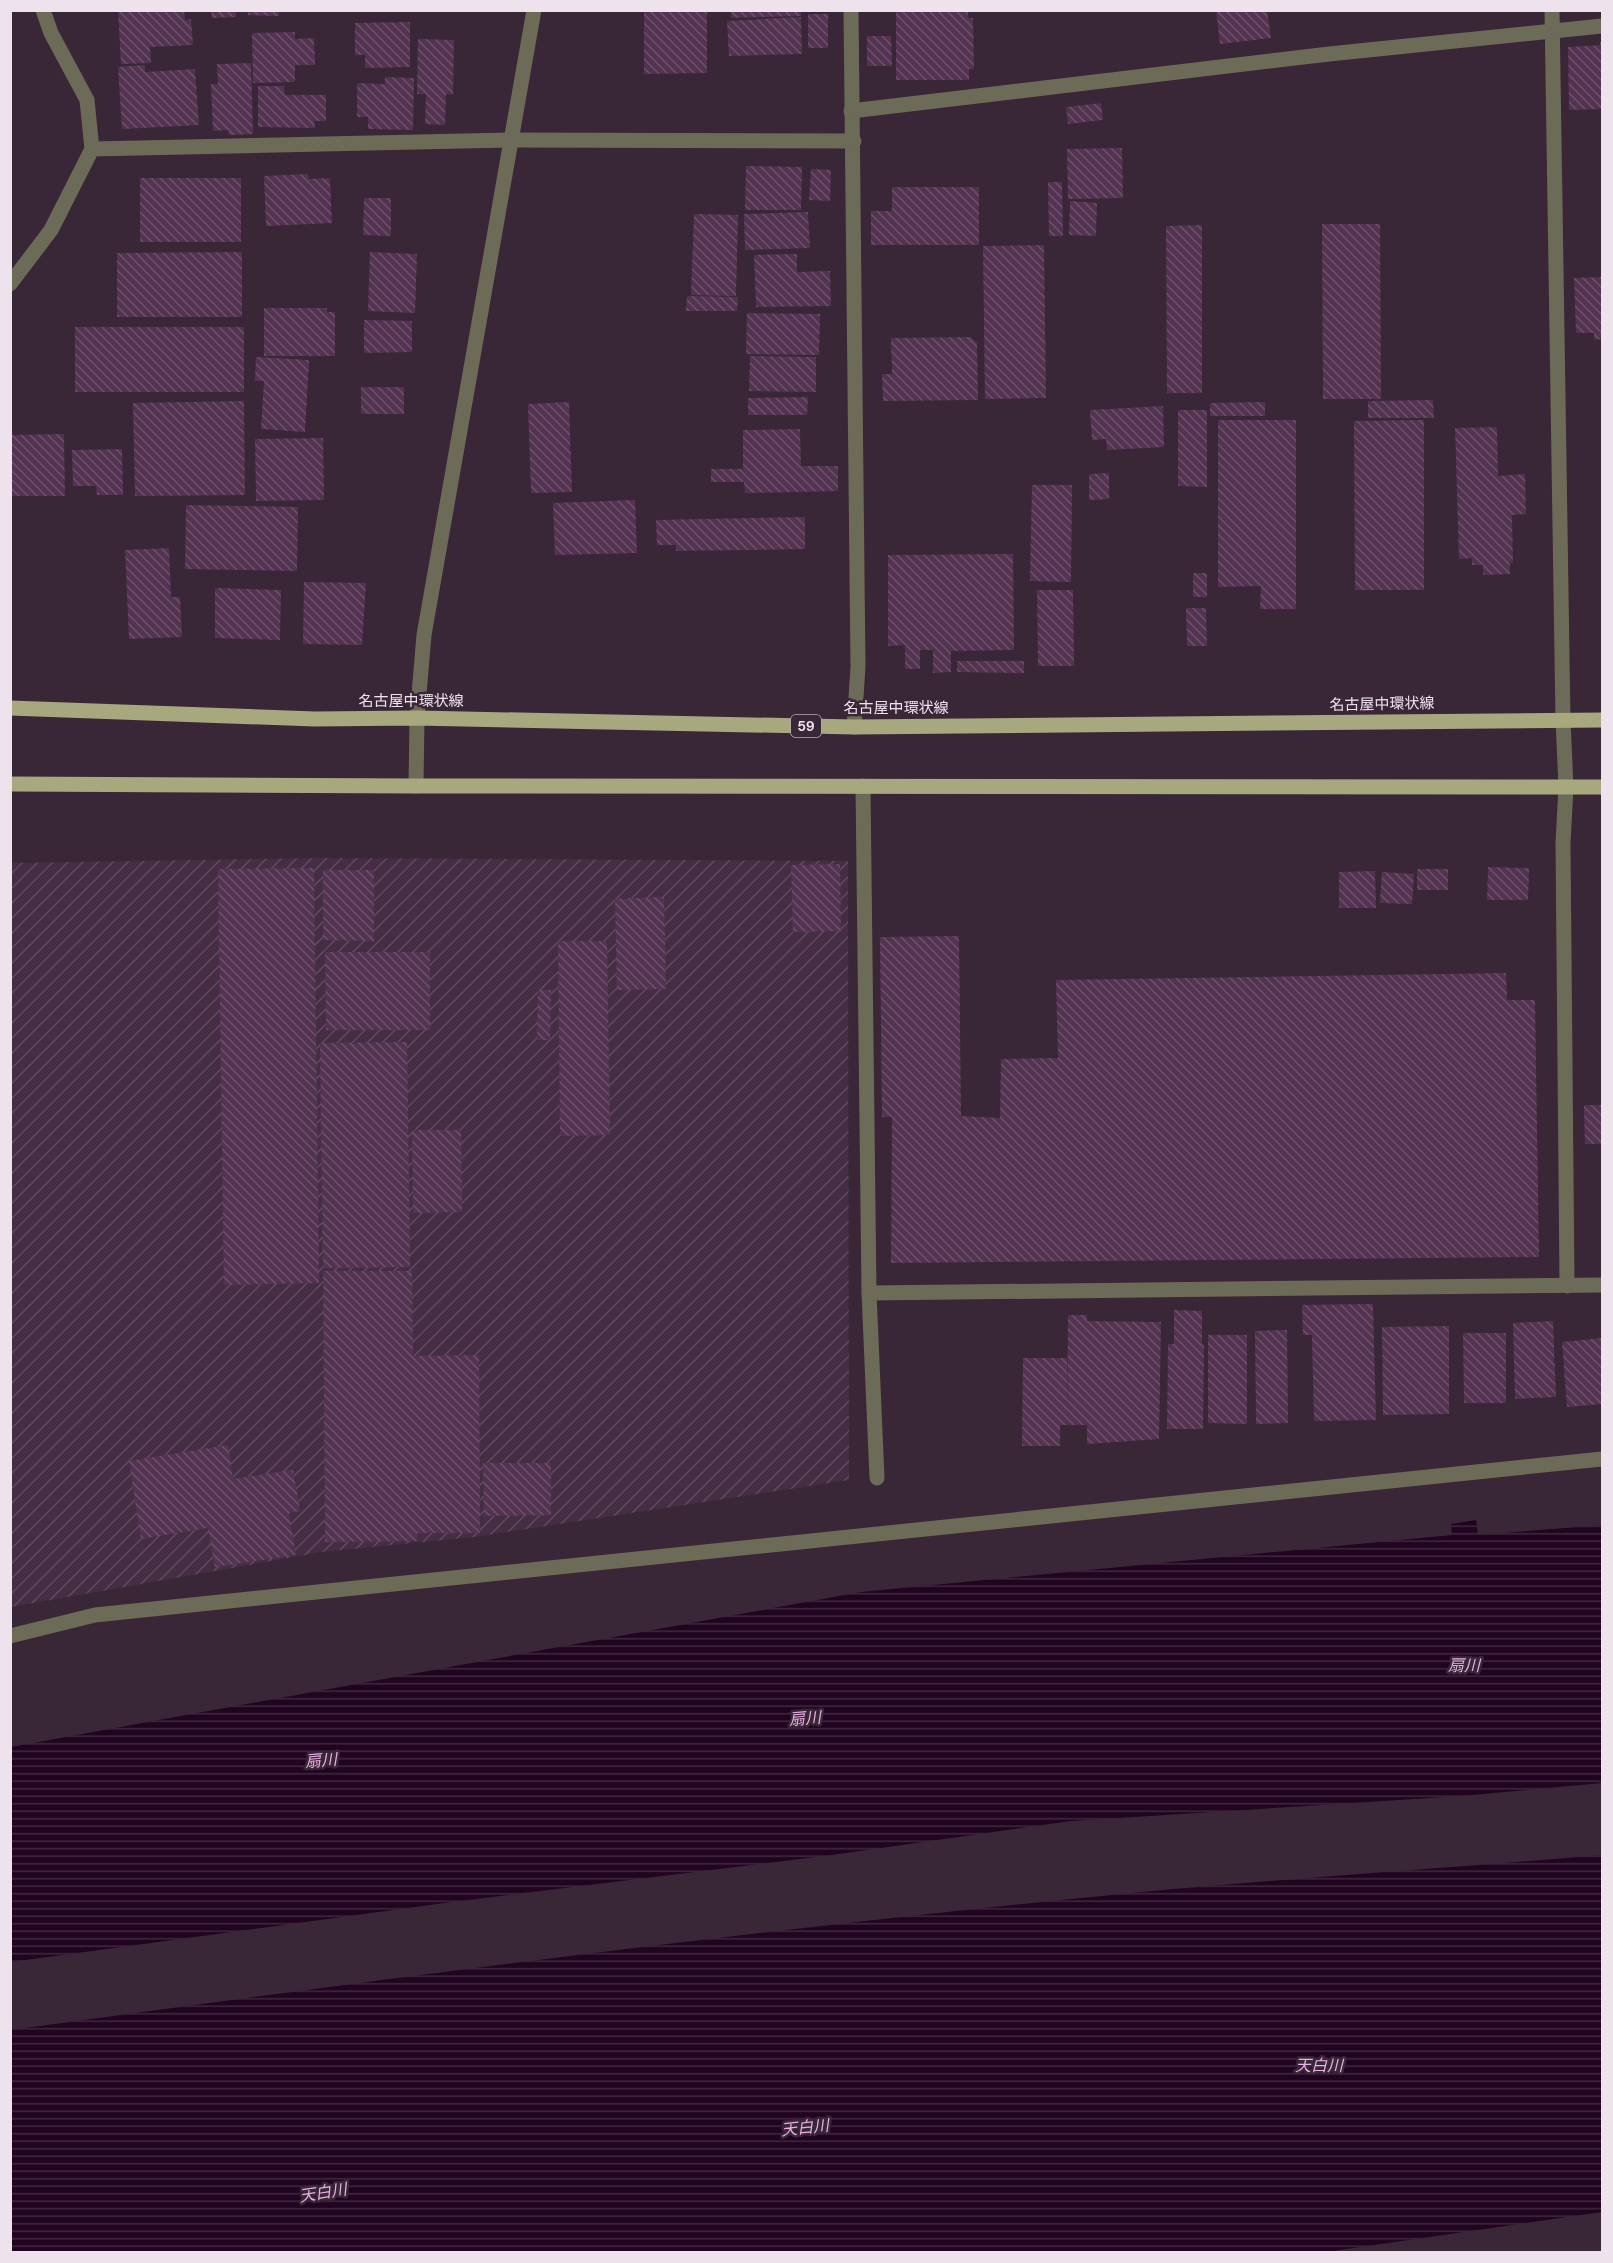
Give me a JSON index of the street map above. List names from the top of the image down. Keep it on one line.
{"streets":{"main road":["名古屋中環状線","59"]},"water":["扇川","天白川"]}
